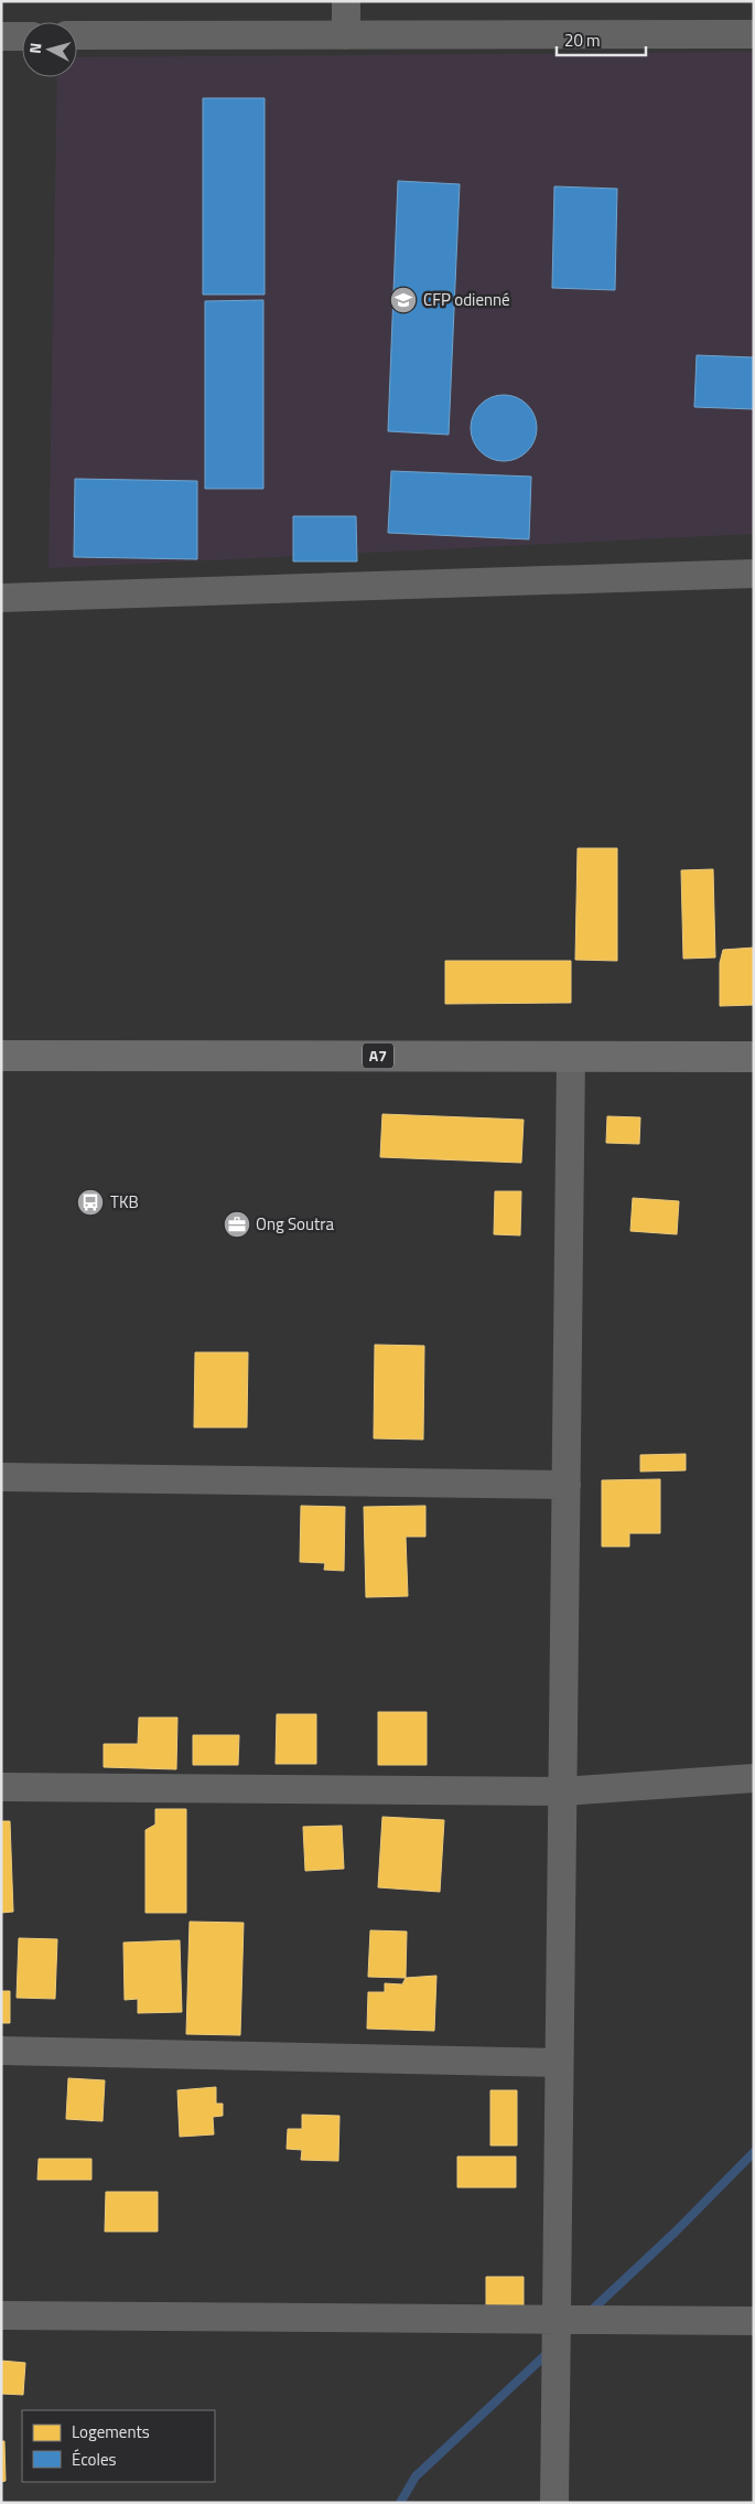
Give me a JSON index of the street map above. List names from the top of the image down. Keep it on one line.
{"streets":{"main road":["A7"]},"places":{"school or university":["CFP odienné"],"bus stop":["TKB"],"office":["Ong Soutra"]},"legend":["Logements","Écoles"],"scale_bar":"20 m","north":"left"}
